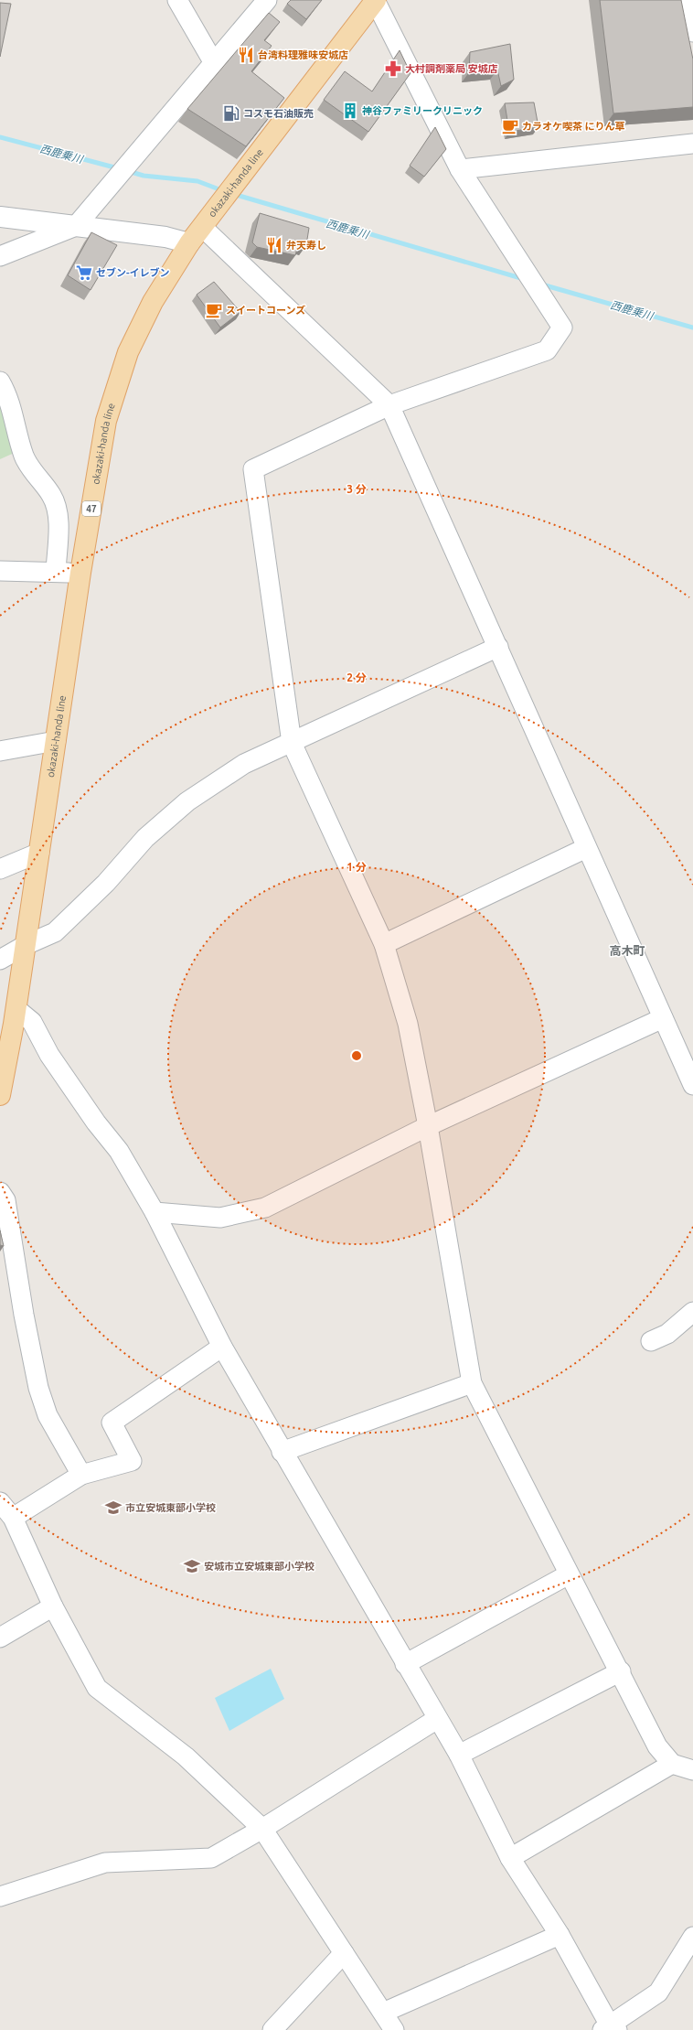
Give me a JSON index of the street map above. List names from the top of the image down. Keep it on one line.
{"streets":{"main road":["okazaki-handa line","47"]},"districts":["高木町"],"water":["西鹿乗川"],"places":{"restaurant":["台湾料理雅味安城店","弁天寿し"],"pharmacy":["大村調剤薬局 安城店"],"building":["神谷ファミリークリニック"],"fuel station":["コスモ石油販売"],"cafe":["カラオケ喫茶 にりん草","スイートコーンズ"],"supermarket":["セブン-イレブン"],"school or university":["市立安城東部小学校","安城市立安城東部小学校"]},"rings":["3 分","2 分","1 分"]}
